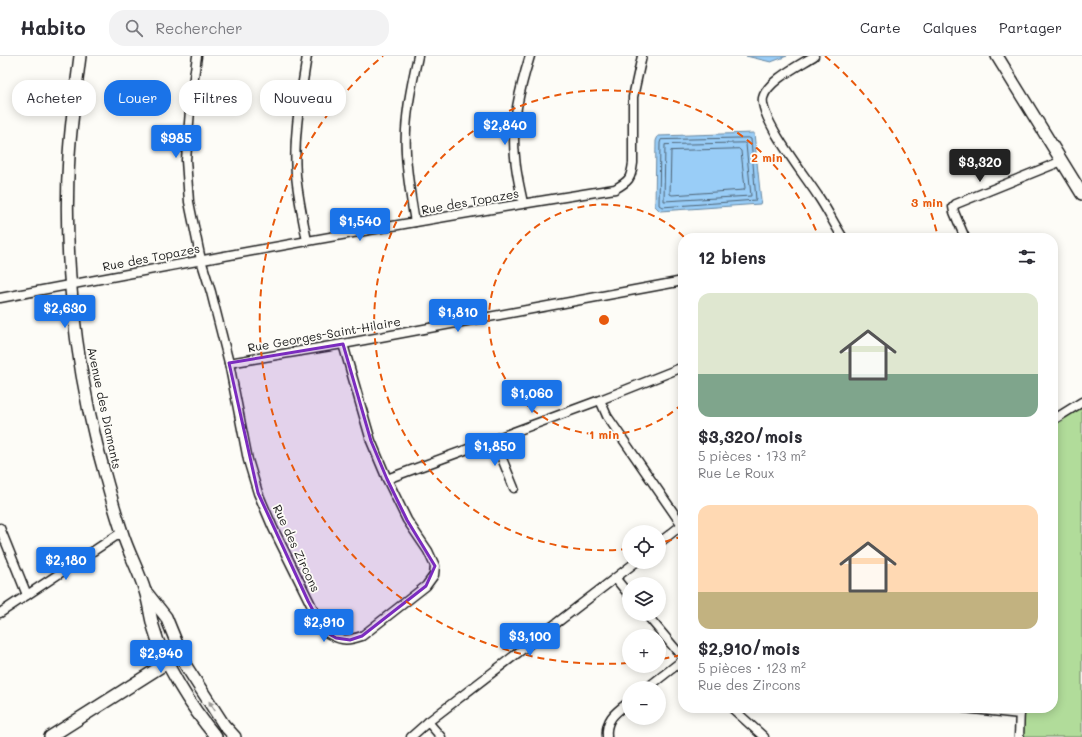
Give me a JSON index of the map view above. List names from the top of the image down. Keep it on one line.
{"streets":{"street":["Rue des Topazes","Rue Georges-Saint-Hilaire","Avenue des Diamants","Rue des Zircons"]},"crossings":[["Rue des Topazes","Avenue des Diamants"],["Rue des Topazes","Rue des Zircons"],["Rue Georges-Saint-Hilaire","Rue des Zircons"]],"page":{"header":"Habito","search":"Rechercher","nav":["Carte","Calques","Partager"],"chip":["Acheter","Louer","Filtres","Nouveau"],"price":["$2,840","$985","$3,320","$1,540","$2,630","$1,810","$1,060","$1,850","$2,180","$2,910","$3,100","$2,940"],"heading":"12 biens","list":[{"name":"$3,320/mois","note":"5 pièces · 173 m² · Rue Le Roux"},{"name":"$2,910/mois","note":"5 pièces · 123 m² · Rue des Zircons"}],"map_buttons":["+","−"]},"rings":["2 min","3 min","1 min"]}
